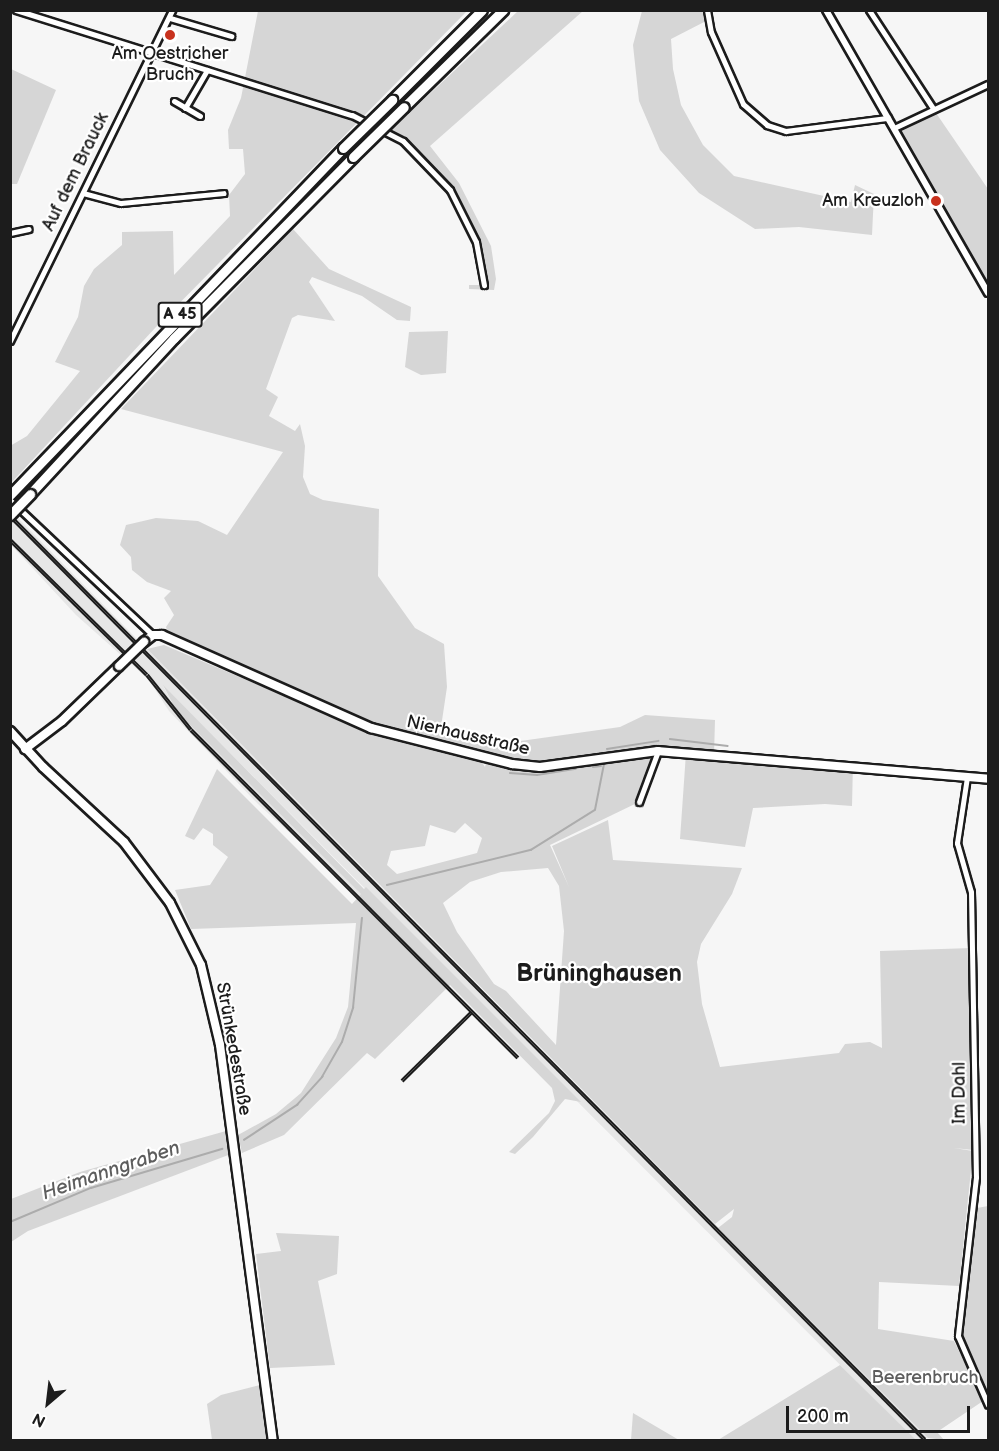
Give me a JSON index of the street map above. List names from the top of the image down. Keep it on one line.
{"streets":{"highway":["A 45"],"main road":["Nierhausstraße","Strünkedestraße"],"street":["Auf dem Brauck","Im Dahl"]},"crossings":[["Nierhausstraße","Im Dahl"]],"districts":["Brüninghausen"],"water":["Heimanngraben"],"parks":["Beerenbruch"],"places":["Am Oestricher Bruch","Am Kreuzloh"],"scale_bar":"200 m","north":"bottom left"}
